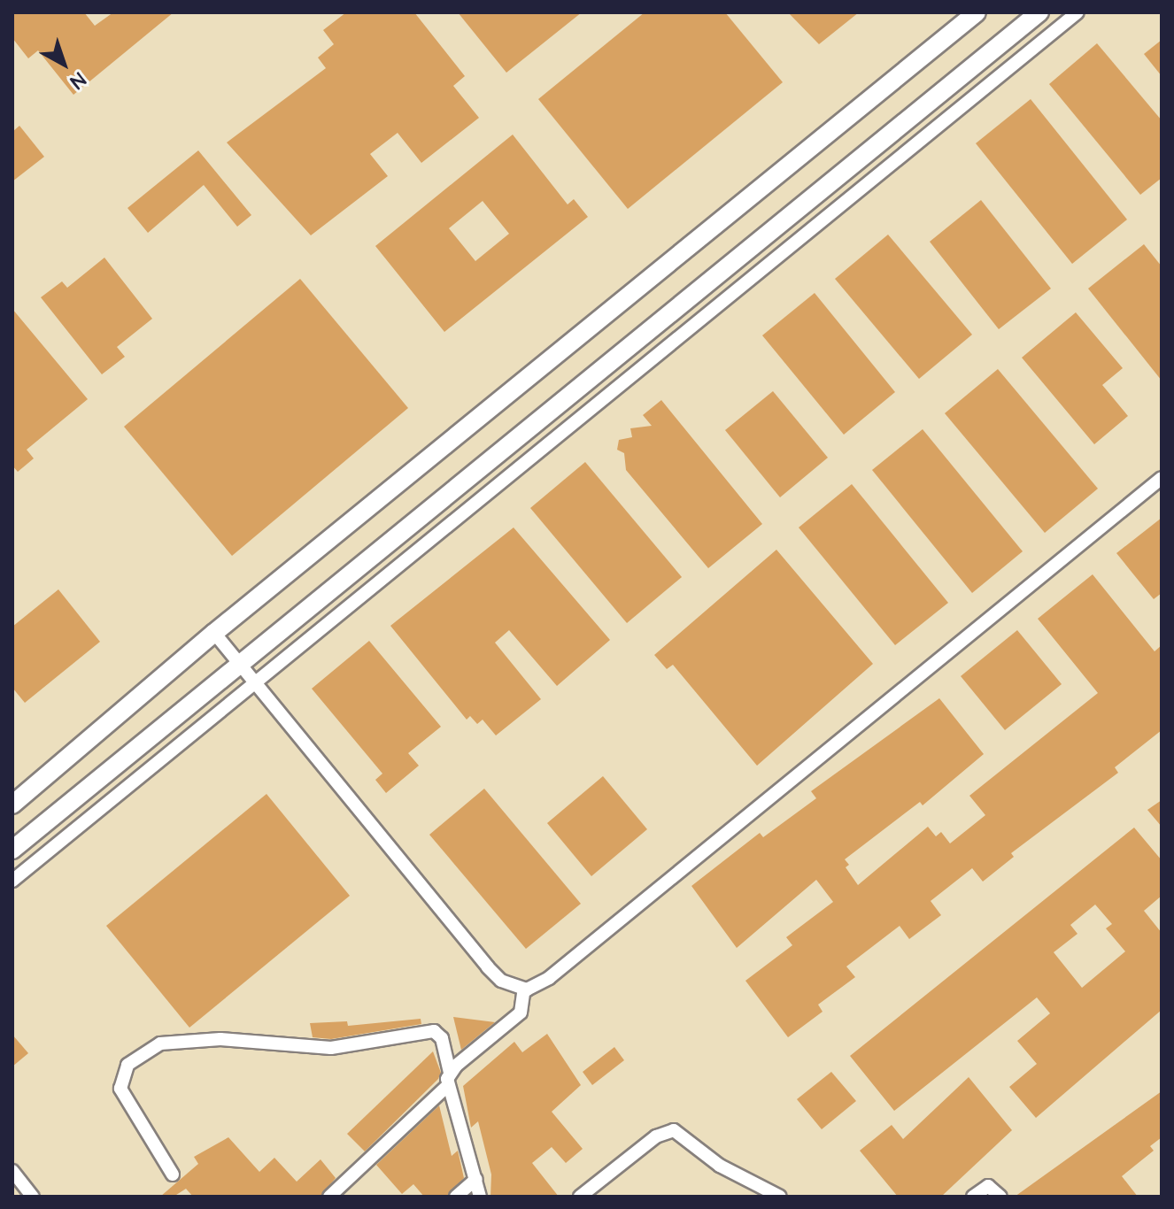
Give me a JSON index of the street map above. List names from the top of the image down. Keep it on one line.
{"north":"bottom right"}
